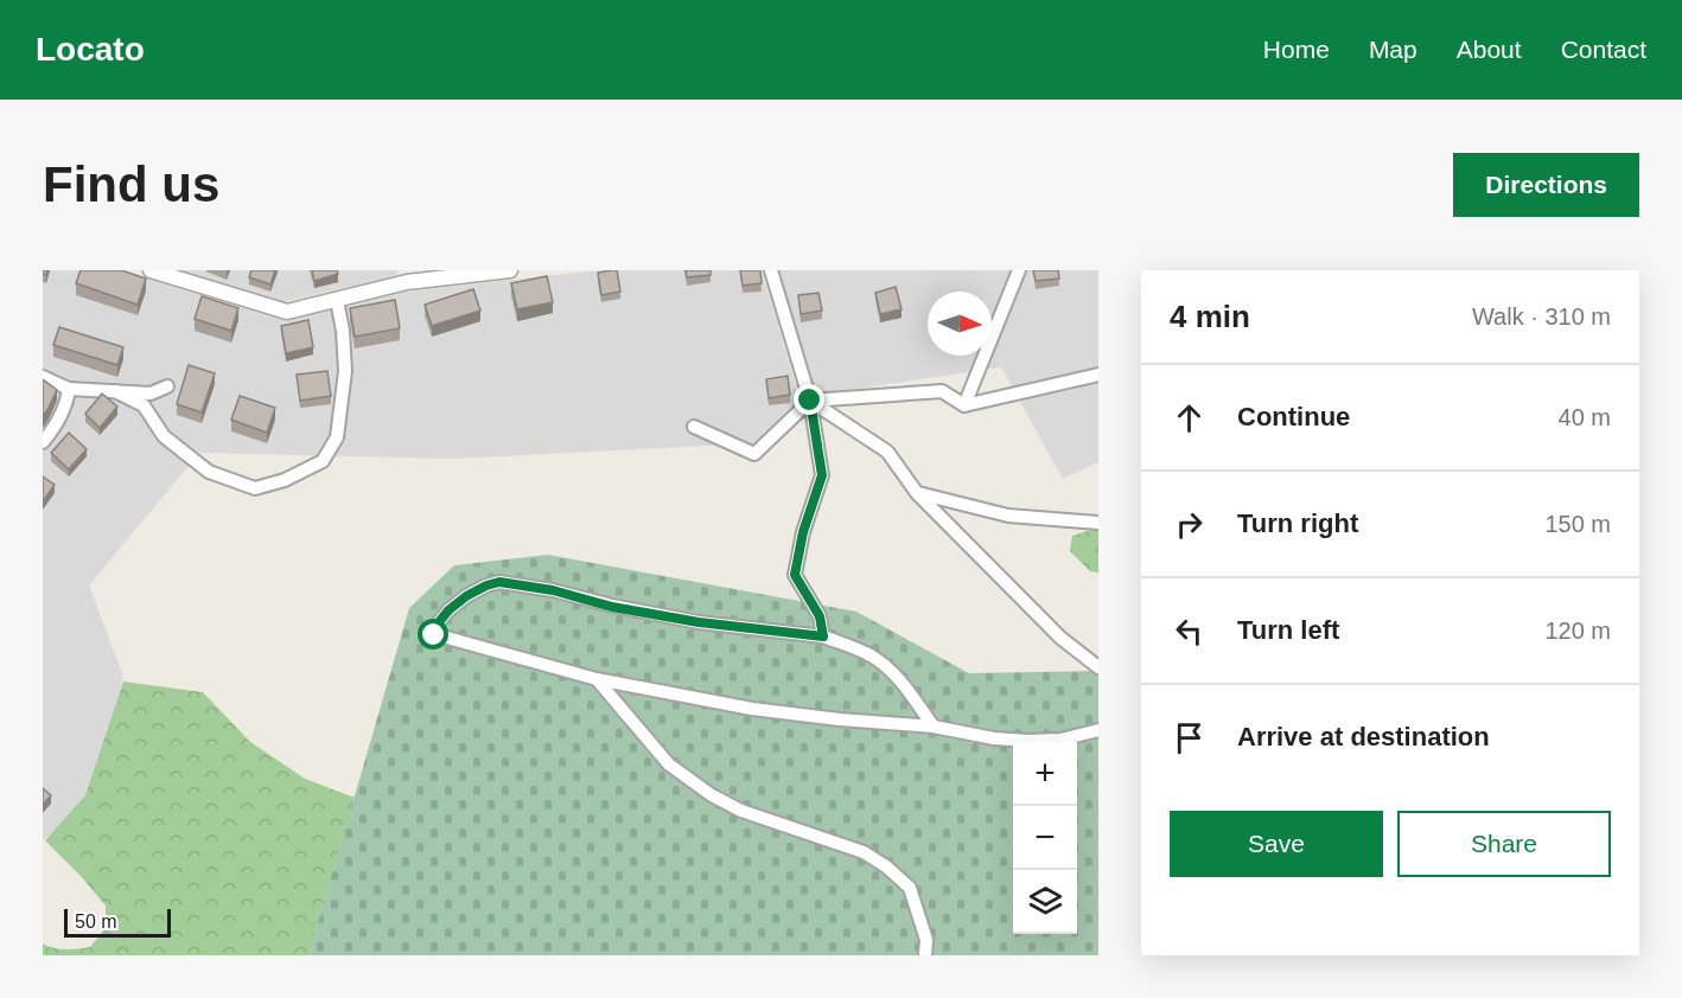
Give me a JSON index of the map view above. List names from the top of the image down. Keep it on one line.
{"scale_bar":"50 m","north":"right","page":{"header":"Locato","nav":["Home","Map","About","Contact"],"buttons":["Directions",["Save","Share"]],"title":"Find us","heading":["4 min","Walk · 310 m"],"list":[["Continue","40 m"],["Turn right","150 m"],["Turn left","120 m"],"Arrive at destination"],"map_buttons":["+","−"],"scale":"50 m"}}
